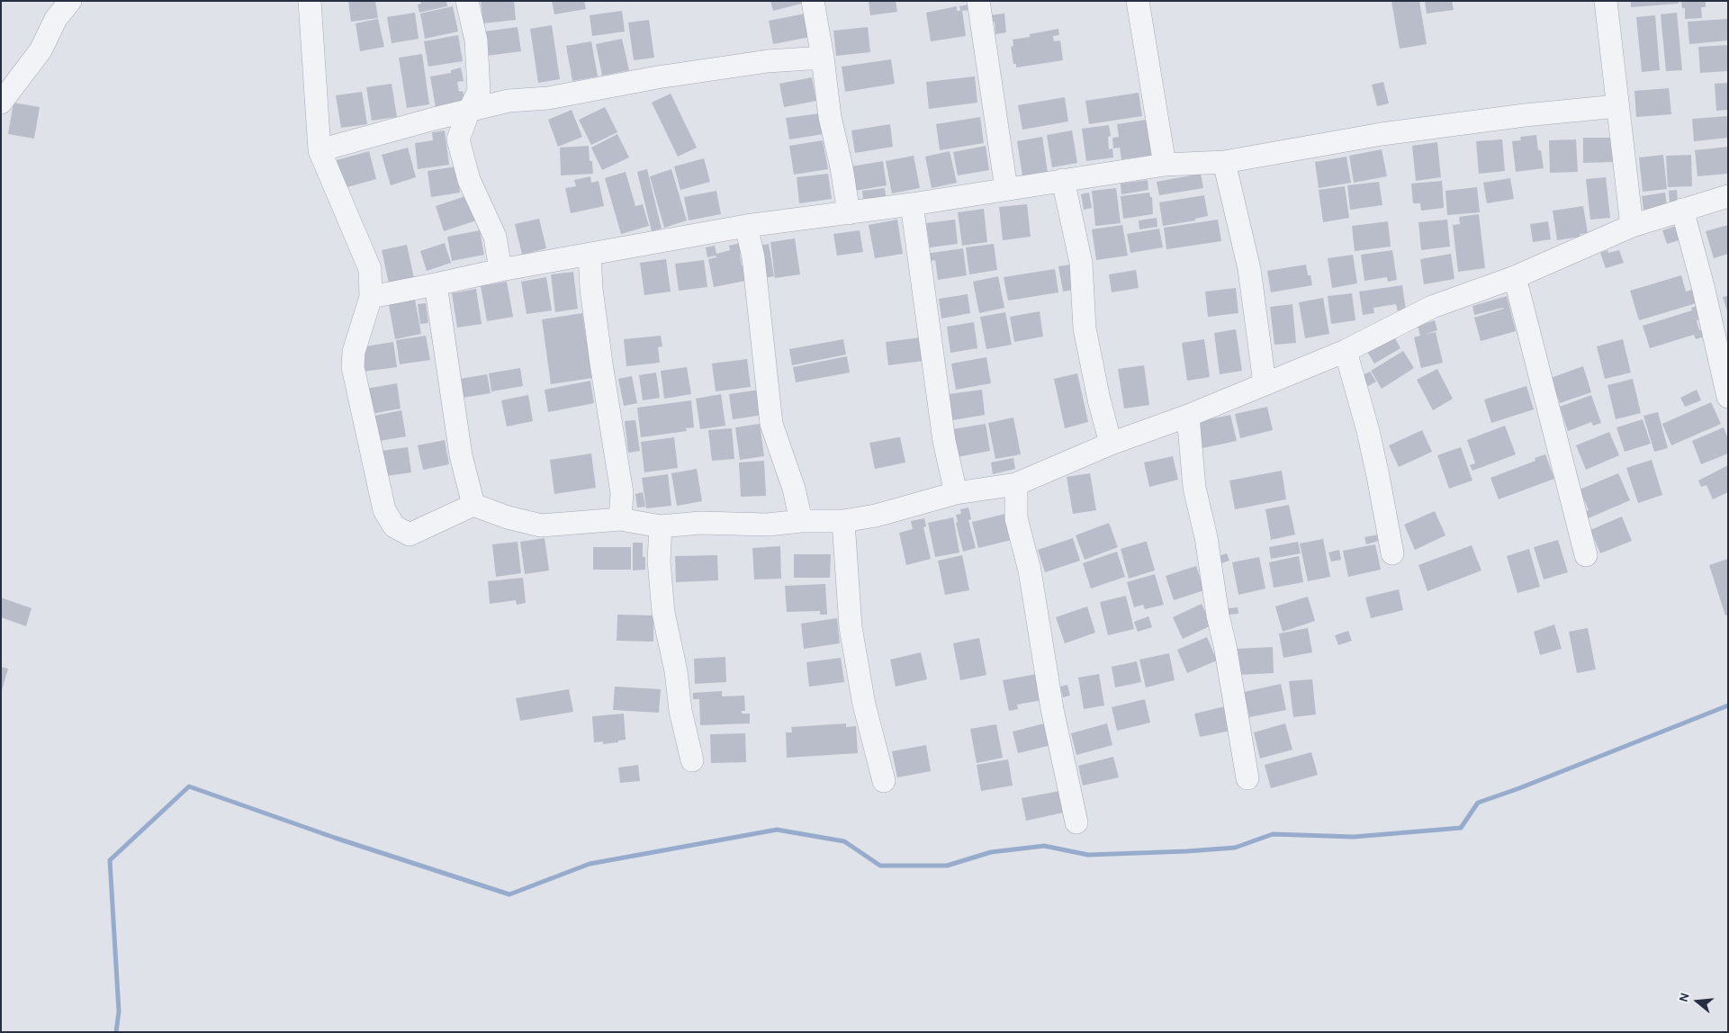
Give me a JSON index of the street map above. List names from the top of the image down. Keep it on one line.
{"north":"left"}
